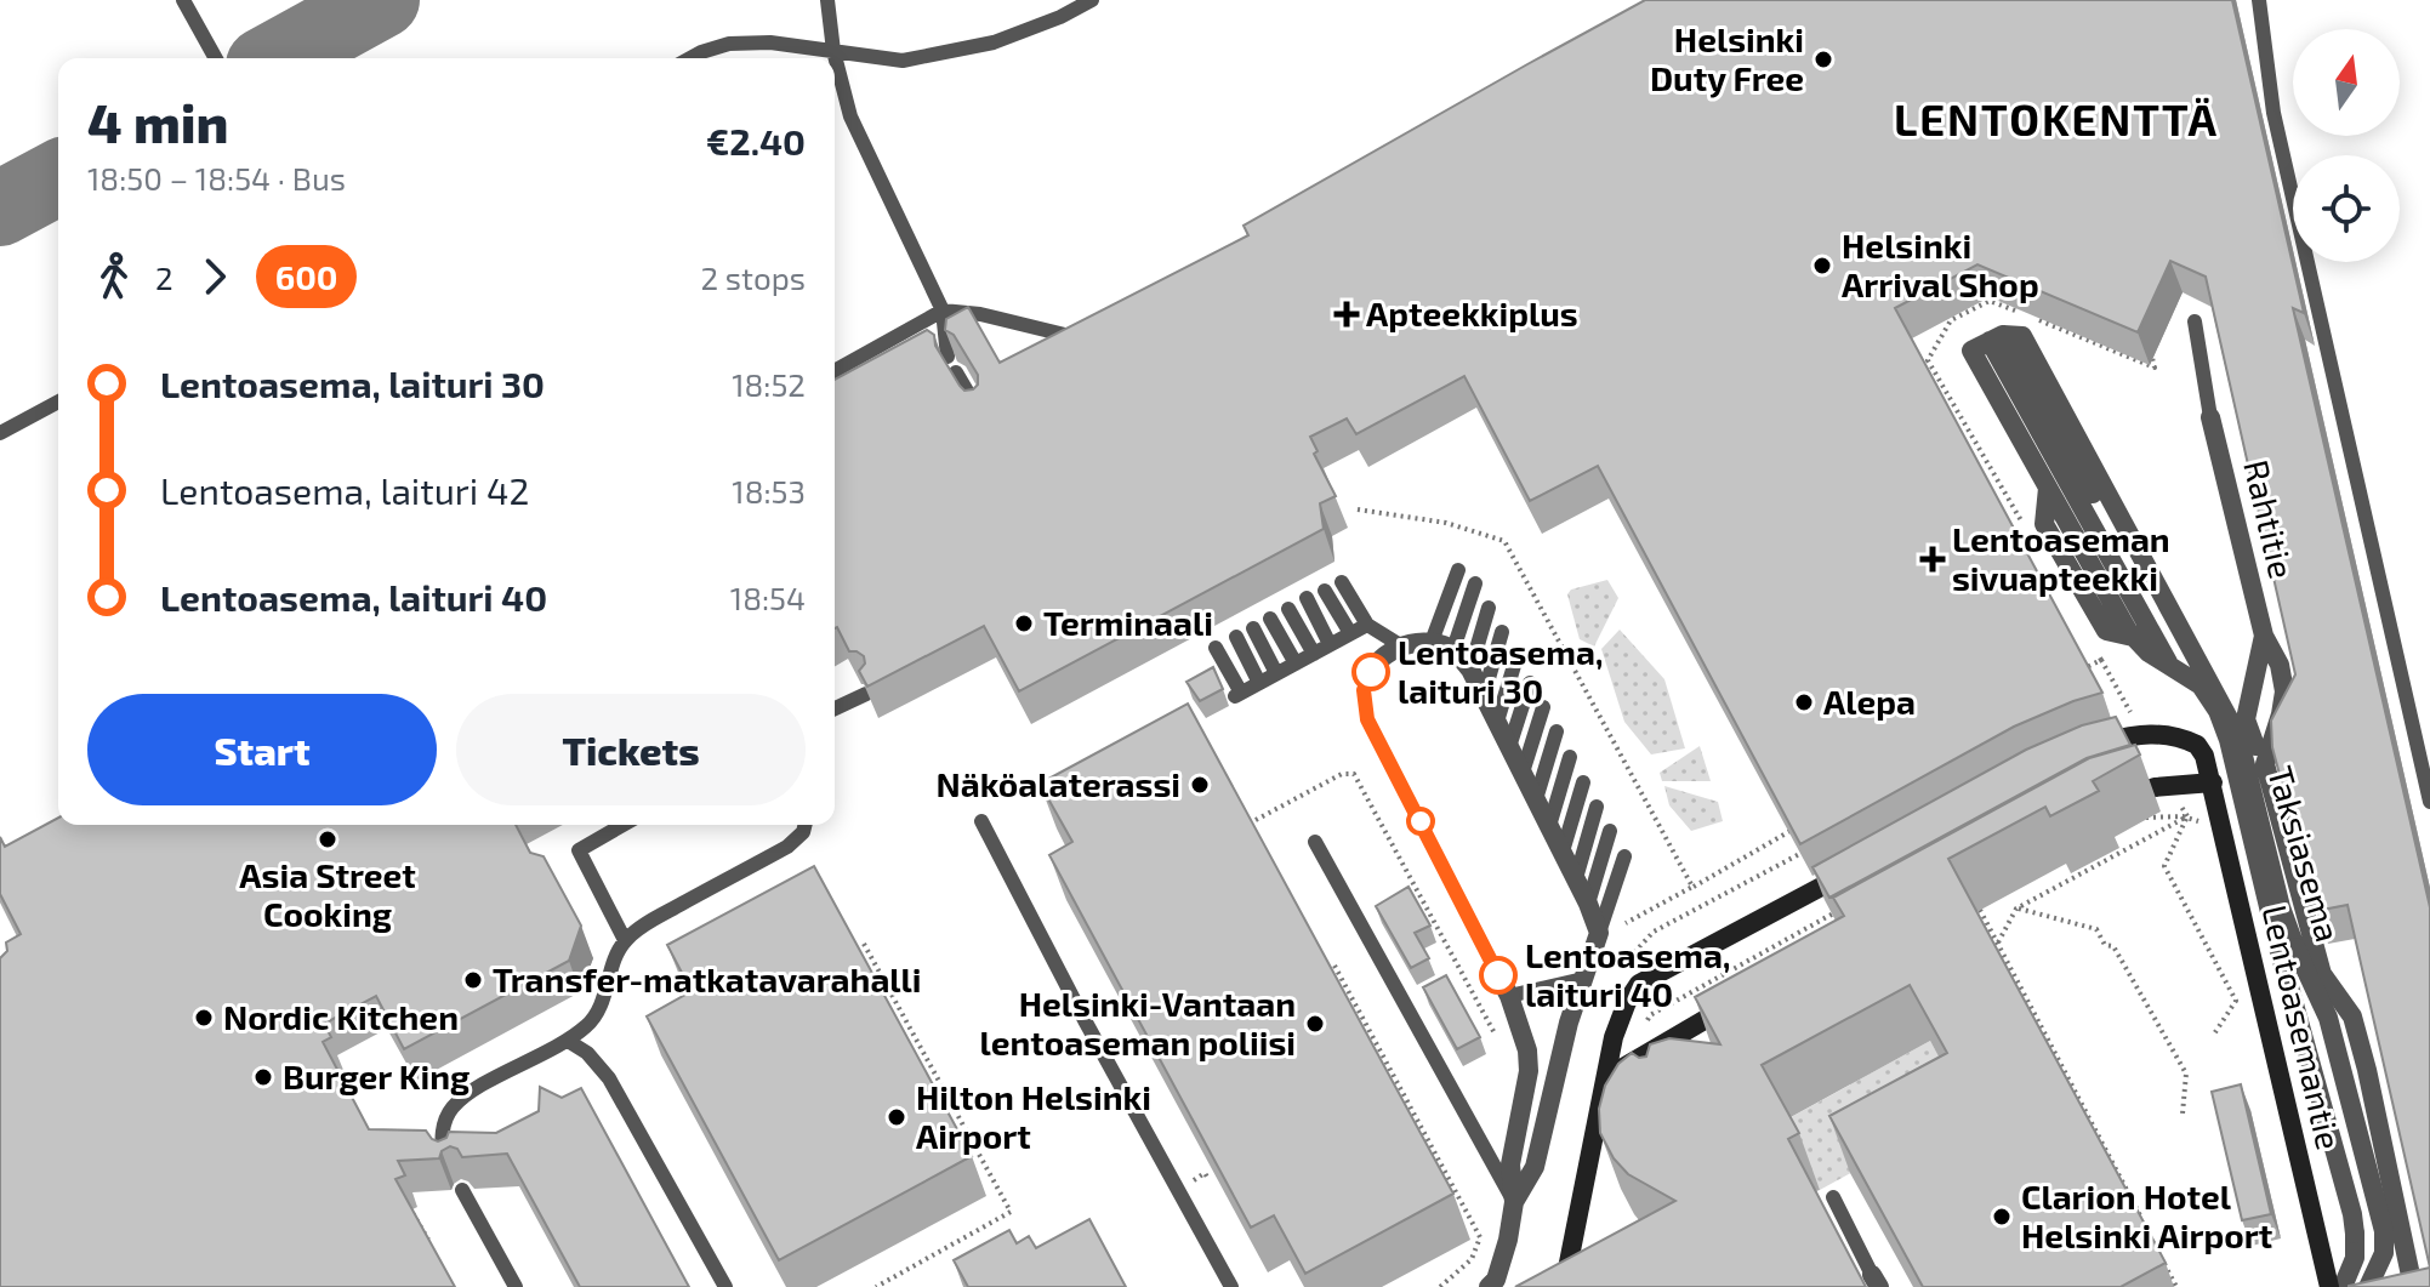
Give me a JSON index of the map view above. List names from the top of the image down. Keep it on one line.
{"streets":{"main road":["Lentoasemantie"],"street":["Rahtitie","Taksiasema"]},"districts":["LENTOKENTTÄ"],"places":{"other":["Helsinki Duty Free","Helsinki Arrival Shop","Terminaali","Lentoasema, laituri 30","Alepa","Näköalaterassi","Asia Street Cooking","Lentoasema, laituri 40","Transfer-matkatavarahalli","Nordic Kitchen","Helsinki-Vantaan lentoaseman poliisi","Burger King","Hilton Helsinki Airport","Clarion Hotel Helsinki Airport"],"health":["Apteekkiplus","Lentoaseman sivuapteekki"]},"lines":["bus line 600"],"north":"top","page":{"heading":["4 min","18:50 – 18:54 · Bus","€2.40"],"legs":["2","600","2 stops"],"list":[{"name":"Lentoasema, laituri 30","value":"18:52"},{"name":"Lentoasema, laituri 42","value":"18:53"},{"name":"Lentoasema, laituri 40","value":"18:54"}],"buttons":["Start","Tickets"]}}
